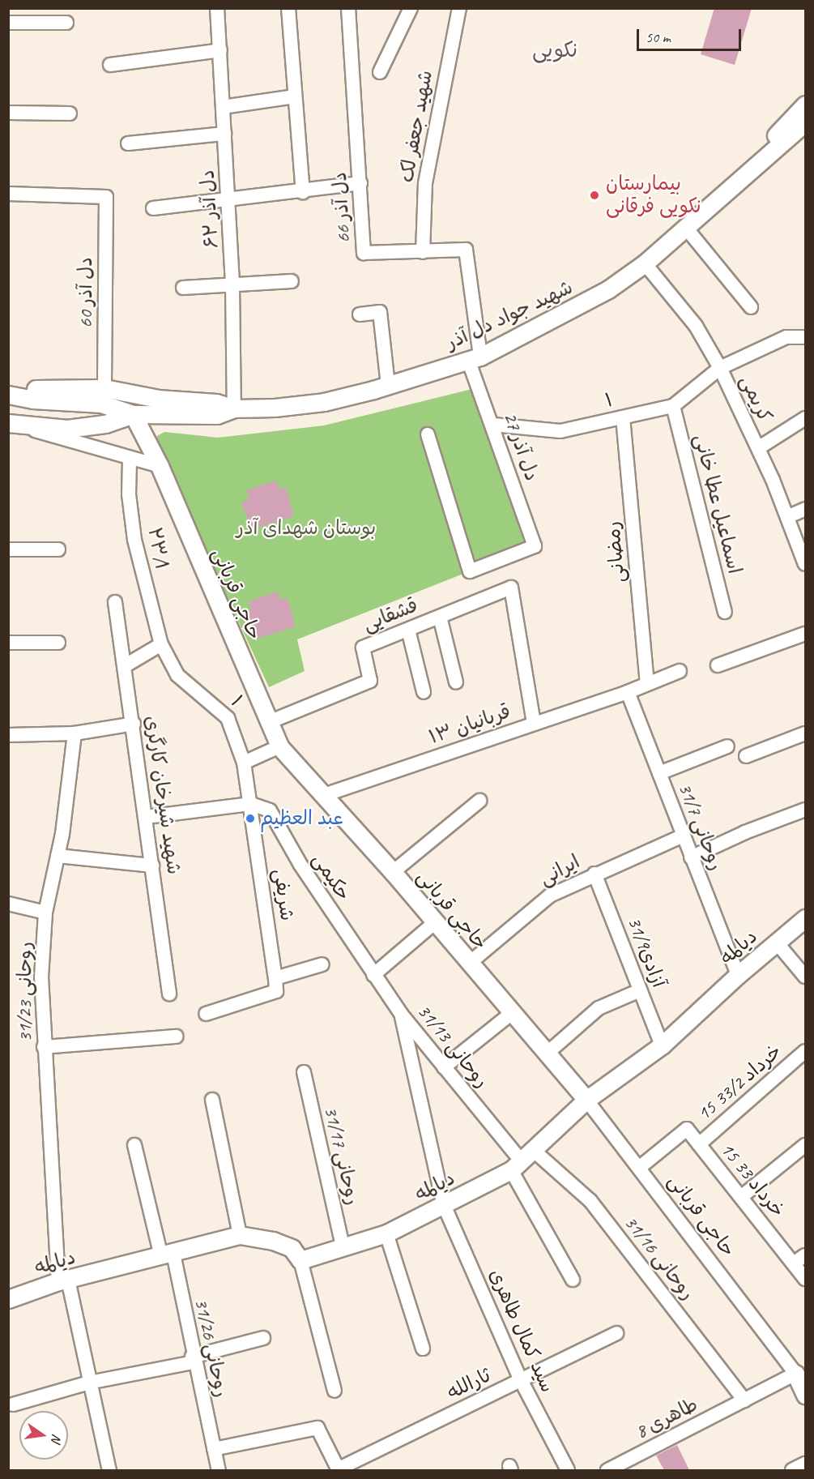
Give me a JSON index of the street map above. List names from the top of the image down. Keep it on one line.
{"streets":{"main road":["شهید جواد دل آذر","حاجی قربانی","دیالمه"],"street":["شهید جعفر لک","دل آذر 66","دل آذر ۶۲","دل آذر 60","کریمی","۱","دل آذر 27","اسماعیل عطا خانی","۲۳/۱","رمضانی","قشقایی","۱۳ قربانیان","شهید شیرخان کارگری","روحانی 31/7","ایرانی","حکیمی","شریفی","آزادی31/9","روحانی 31/23","روحانی 31/13","15 خرداد 33/2","روحانی 31/17","15 خرداد 33","روحانی 31/16","سید کمال طاهری","روحانی 31/26","ثارالله","طاهری 8"]},"crossings":[["شهید جعفر لک","دل آذر 66"],["دل آذر 66","شهید جواد دل آذر"],["دل آذر 66","دل آذر 27"],["دل آذر ۶۲","شهید جواد دل آذر"],["شهید جواد دل آذر","کریمی"],["شهید جواد دل آذر","دل آذر 27"],["کریمی","۱"],["۱","دل آذر 27"],["۱","اسماعیل عطا خانی"],["۱","۲۳/۱"],["۱","رمضانی"],["۱","حکیمی"],["۱","شریفی"],["رمضانی","۱۳ قربانیان"],["حاجی قربانی","قشقایی"],["حاجی قربانی","۱۳ قربانیان"],["حاجی قربانی","ایرانی"],["حاجی قربانی","دیالمه"],["حاجی قربانی","15 خرداد 33"],["حاجی قربانی","طاهری 8"],["قشقایی","۱۳ قربانیان"],["۱۳ قربانیان","روحانی 31/7"],["روحانی 31/7","ایرانی"],["روحانی 31/7","دیالمه"],["ایرانی","آزادی31/9"],["حکیمی","شریفی"],["حکیمی","روحانی 31/13"],["دیالمه","آزادی31/9"],["دیالمه","روحانی 31/23"],["دیالمه","روحانی 31/13"],["دیالمه","روحانی 31/17"],["دیالمه","روحانی 31/16"],["دیالمه","سید کمال طاهری"],["دیالمه","روحانی 31/26"],["روحانی 31/13","روحانی 31/16"],["روحانی 31/13","سید کمال طاهری"],["15 خرداد 33/2","15 خرداد 33"],["روحانی 31/16","طاهری 8"],["سید کمال طاهری","ثارالله"]],"districts":["نکویی"],"parks":["بوستان شهدای آذر"],"places":["بیمارستان نکویی فرقانی","عبد العظيم"],"scale_bar":"50 m","north":"right"}
